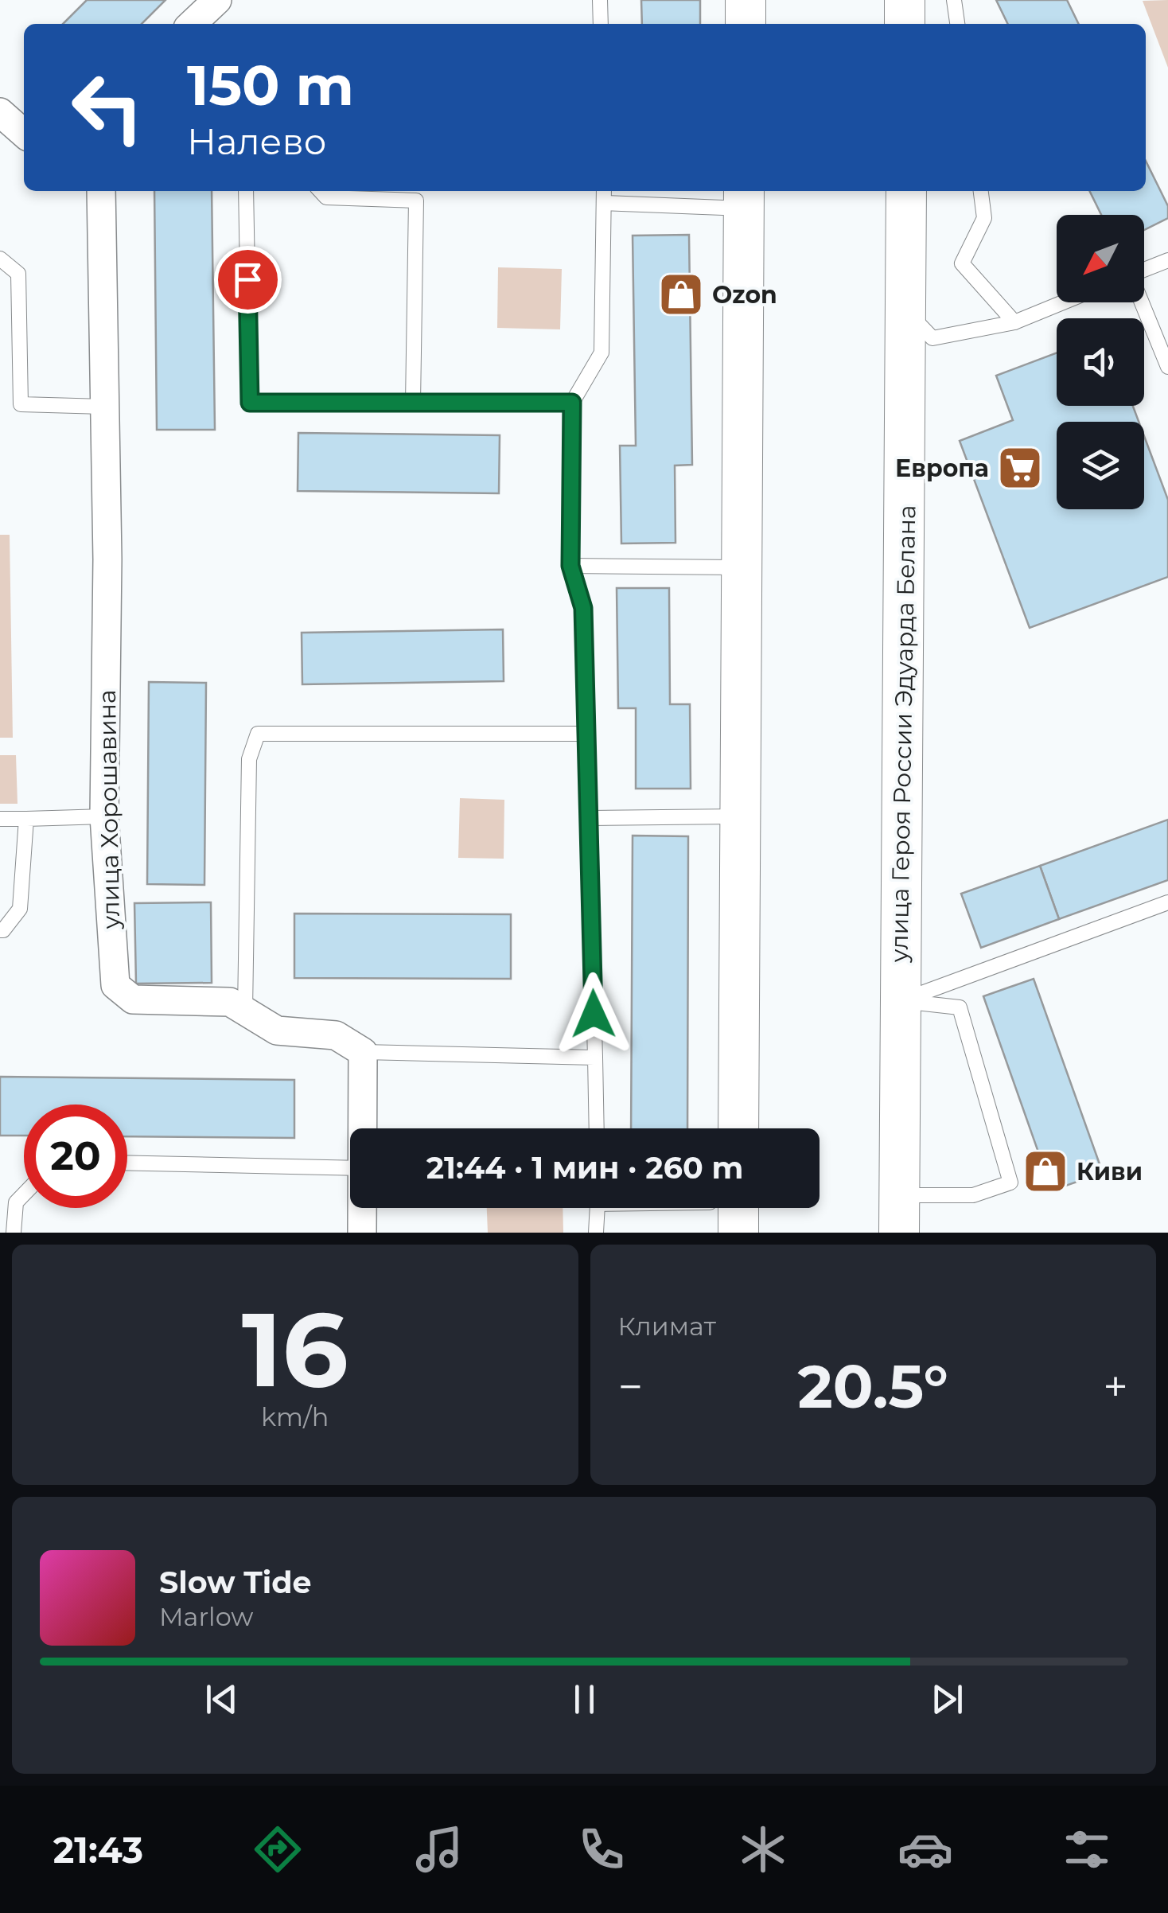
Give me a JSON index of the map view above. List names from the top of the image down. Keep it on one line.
{"streets":{"street":["улица Героя России Эдуарда Белана","улица Хорошавина"]},"places":{"shop":["Ozon","Киви"],"supermarket":["Европа"]},"north":"bottom left","page":{"turn":["150 m","Налево"],"limit":"20","trip":"21:44 · 1 мин · 260 m","tile":[["16","km/h"],"Климат"],"heat":["−","20.5°","+"],"song":["Slow Tide","Marlow"],"tabs":"21:43"}}
